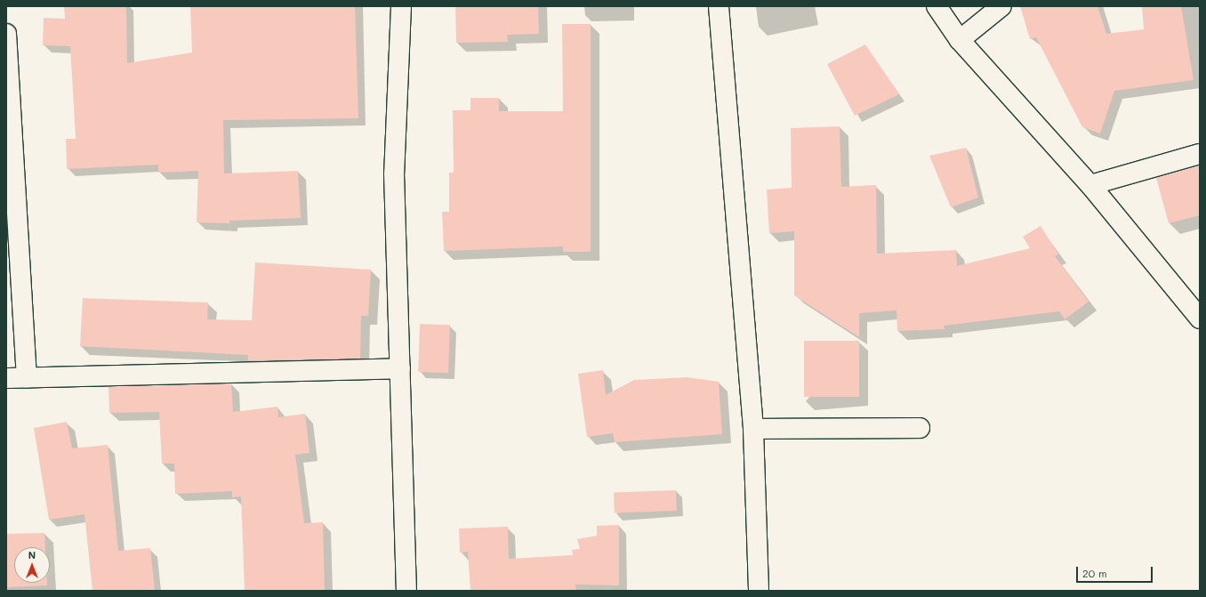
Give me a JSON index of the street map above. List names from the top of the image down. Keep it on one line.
{"scale_bar":"20 m","north":"top"}
